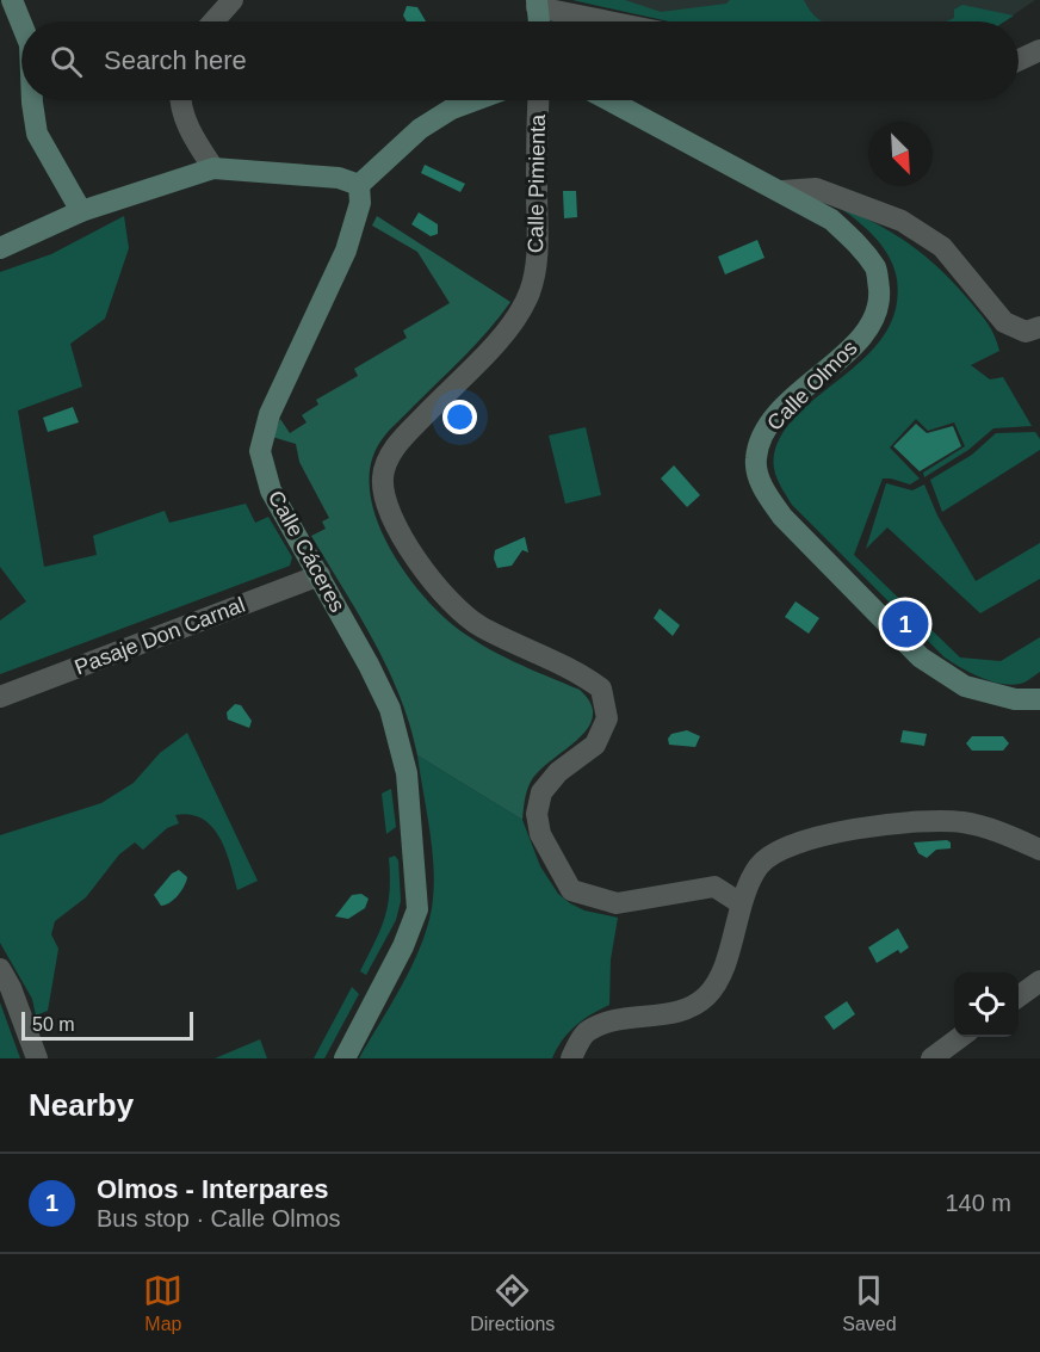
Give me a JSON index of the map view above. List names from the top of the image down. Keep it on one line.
{"streets":{"main road":["Calle Olmos","Calle Cáceres"],"street":["Calle Pimienta","Pasaje Don Carnal"]},"crossings":[["Calle Cáceres","Pasaje Don Carnal"]],"scale_bar":"50 m","north":"bottom right","page":{"search":"Search here","pins":"1","scale":"50 m","heading":"Nearby","list":[{"mark":"1","name":"Olmos - Interpares","note":"Bus stop · Calle Olmos","value":"140 m"}],"nav":["Map","Directions","Saved"]}}
